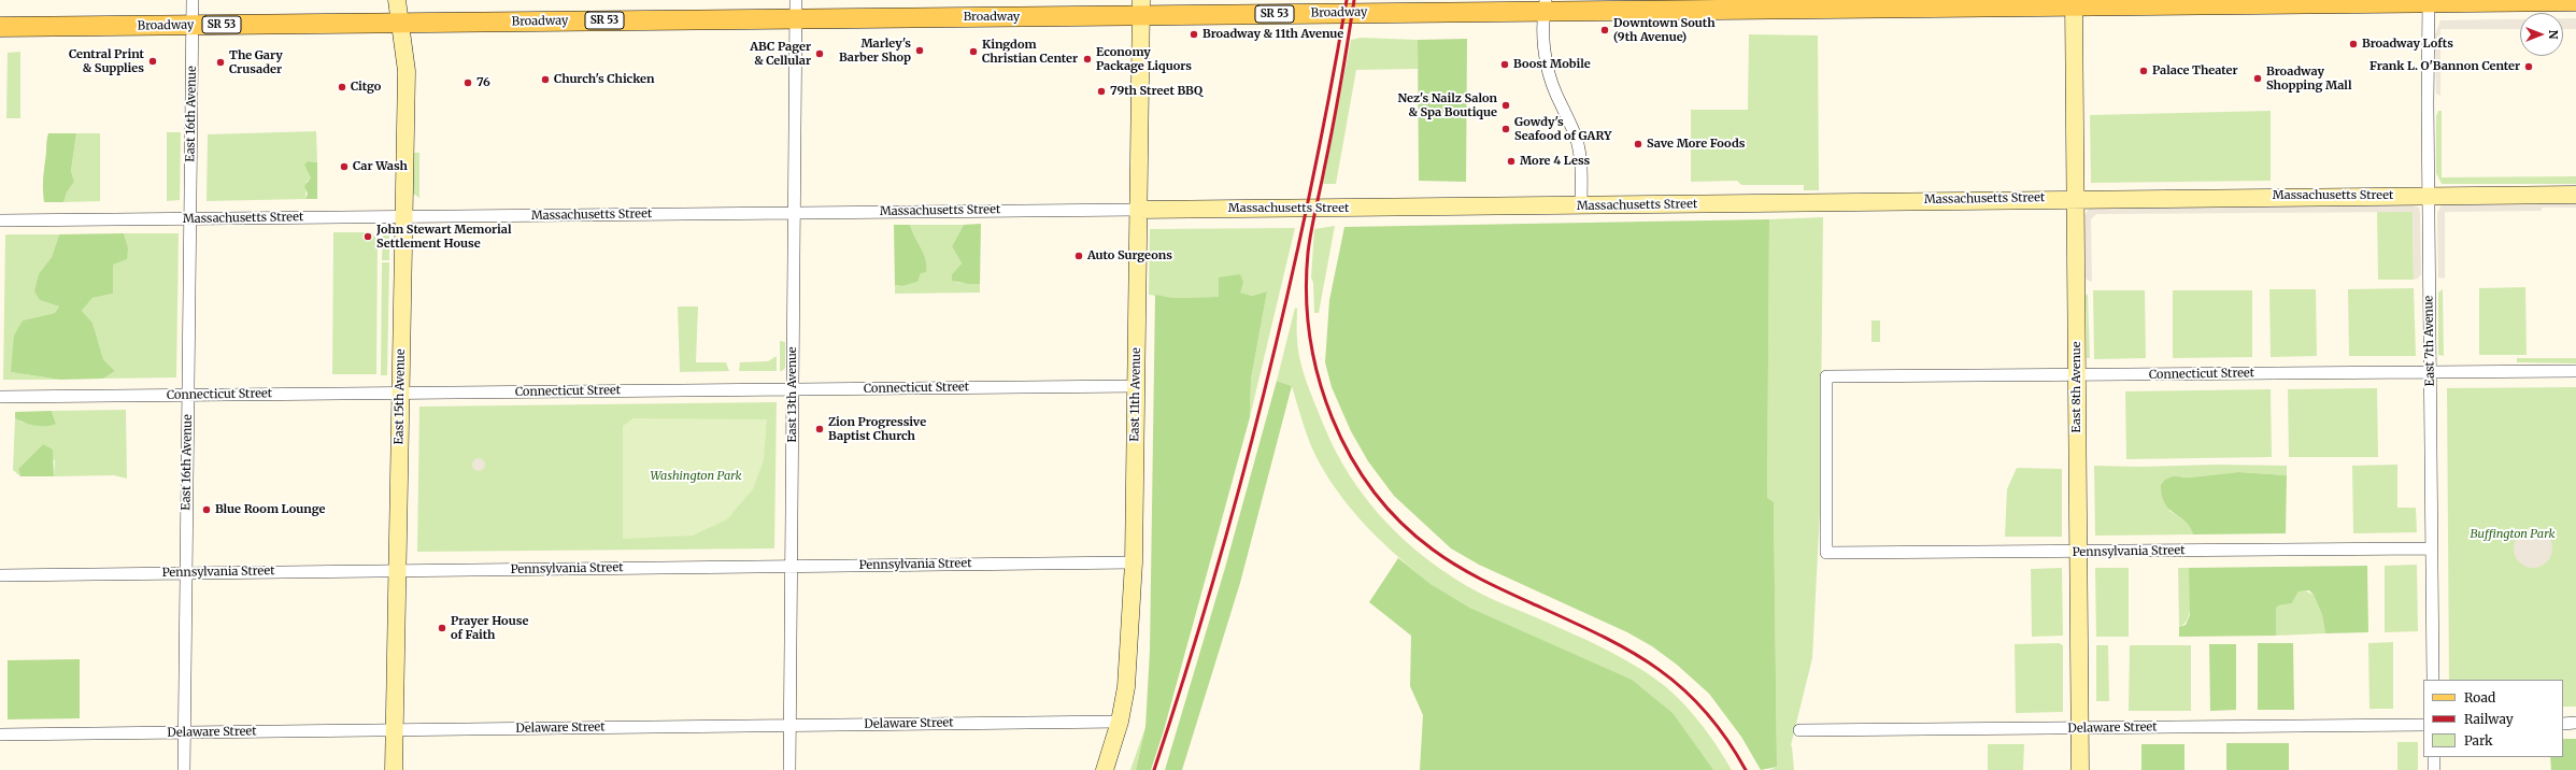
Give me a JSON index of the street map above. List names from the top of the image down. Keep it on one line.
{"streets":{"main road":["Broadway","SR 53"],"street":["East 16th Avenue","Massachusetts Street","East 7th Avenue","Connecticut Street","East 8th Avenue","East 13th Avenue","East 11th Avenue","East 15th Avenue","Pennsylvania Street","Delaware Street"]},"crossings":[["Broadway","East 16th Avenue"],["Broadway","East 7th Avenue"],["Broadway","East 8th Avenue"],["Broadway","East 13th Avenue"],["Broadway","East 11th Avenue"],["Broadway","East 15th Avenue"],["East 16th Avenue","Massachusetts Street"],["East 16th Avenue","Connecticut Street"],["East 16th Avenue","Pennsylvania Street"],["East 16th Avenue","Delaware Street"],["Massachusetts Street","East 7th Avenue"],["Massachusetts Street","East 8th Avenue"],["Massachusetts Street","East 13th Avenue"],["Massachusetts Street","East 11th Avenue"],["Massachusetts Street","East 15th Avenue"],["East 7th Avenue","Connecticut Street"],["East 7th Avenue","Pennsylvania Street"],["Connecticut Street","East 8th Avenue"],["Connecticut Street","East 13th Avenue"],["Connecticut Street","East 11th Avenue"],["Connecticut Street","East 15th Avenue"],["Connecticut Street","Pennsylvania Street"],["East 8th Avenue","Pennsylvania Street"],["East 8th Avenue","Delaware Street"],["East 13th Avenue","Pennsylvania Street"],["East 13th Avenue","Delaware Street"],["East 11th Avenue","Pennsylvania Street"],["East 11th Avenue","Delaware Street"],["East 15th Avenue","Pennsylvania Street"],["East 15th Avenue","Delaware Street"]],"parks":["Washington Park","Buffington Park"],"places":["Downtown South (9th Avenue)","Broadway & 11th Avenue","Broadway Lofts","Marley's Barber Shop","Kingdom Christian Center","ABC Pager & Cellular","Economy Package Liquors","Central Print & Supplies","The Gary Crusader","Boost Mobile","Frank L. O'Bannon Center","Palace Theater","Broadway Shopping Mall","Church's Chicken","76","Citgo","79th Street BBQ","Nez's Nailz Salon & Spa Boutique","Gowdy's Seafood of GARY","Save More Foods","More 4 Less","Car Wash","John Stewart Memorial Settlement House","Auto Surgeons","Zion Progressive Baptist Church","Blue Room Lounge","Prayer House of Faith"],"legend":["Road","Railway","Park"],"north":"right"}
